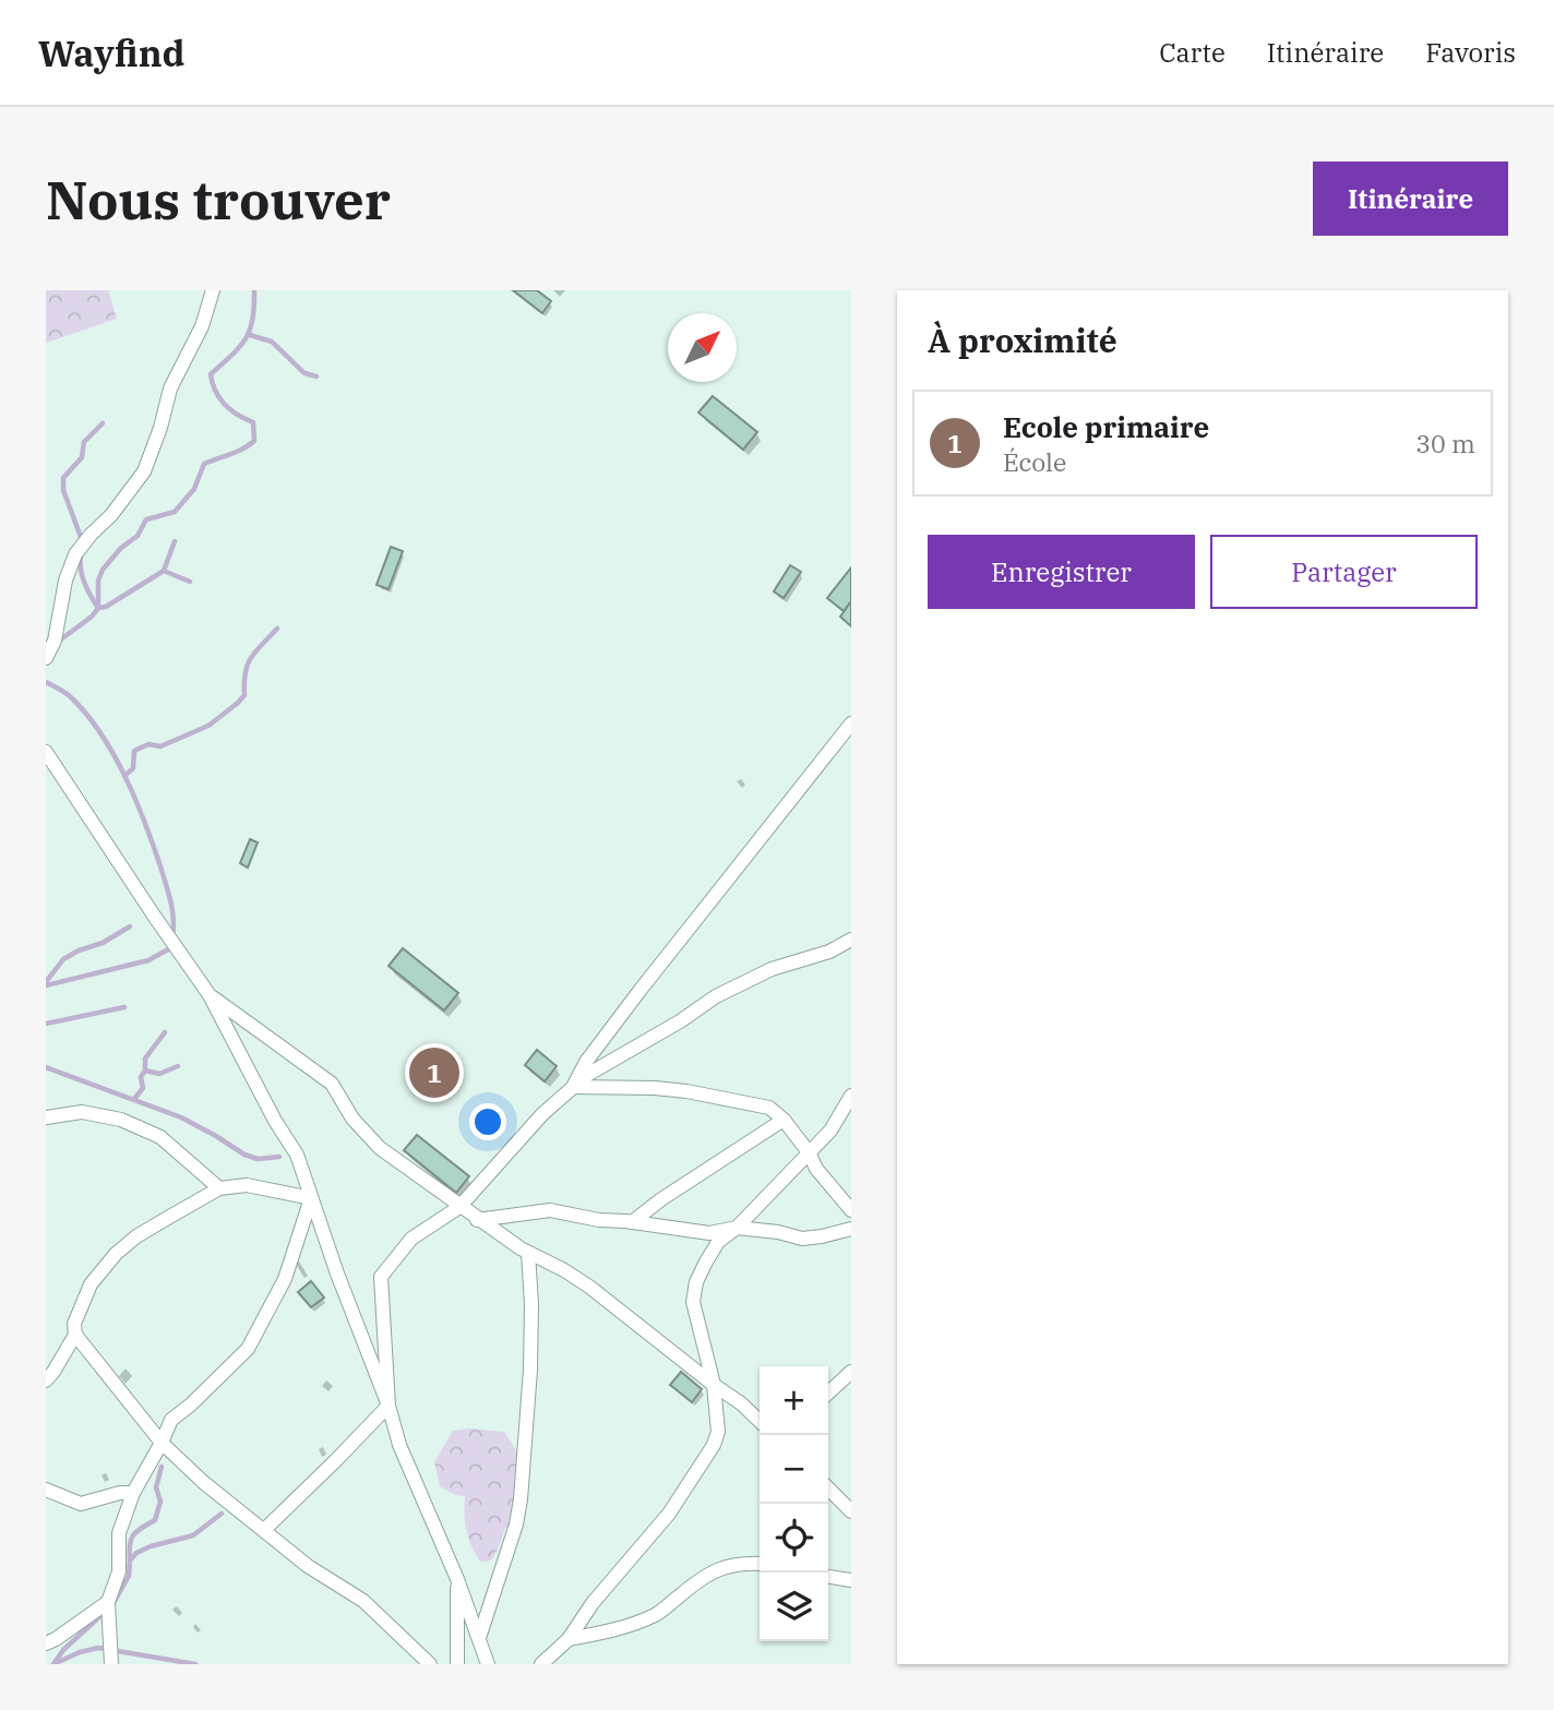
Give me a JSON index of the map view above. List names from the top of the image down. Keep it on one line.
{"north":"top right","page":{"header":"Wayfind","nav":["Carte","Itinéraire","Favoris"],"buttons":["Itinéraire",["Enregistrer","Partager"]],"title":"Nous trouver","heading":"À proximité","list":[{"mark":"1","name":"Ecole primaire","note":"École","value":"30 m"}],"pins":"1","map_buttons":["+","−"]}}
